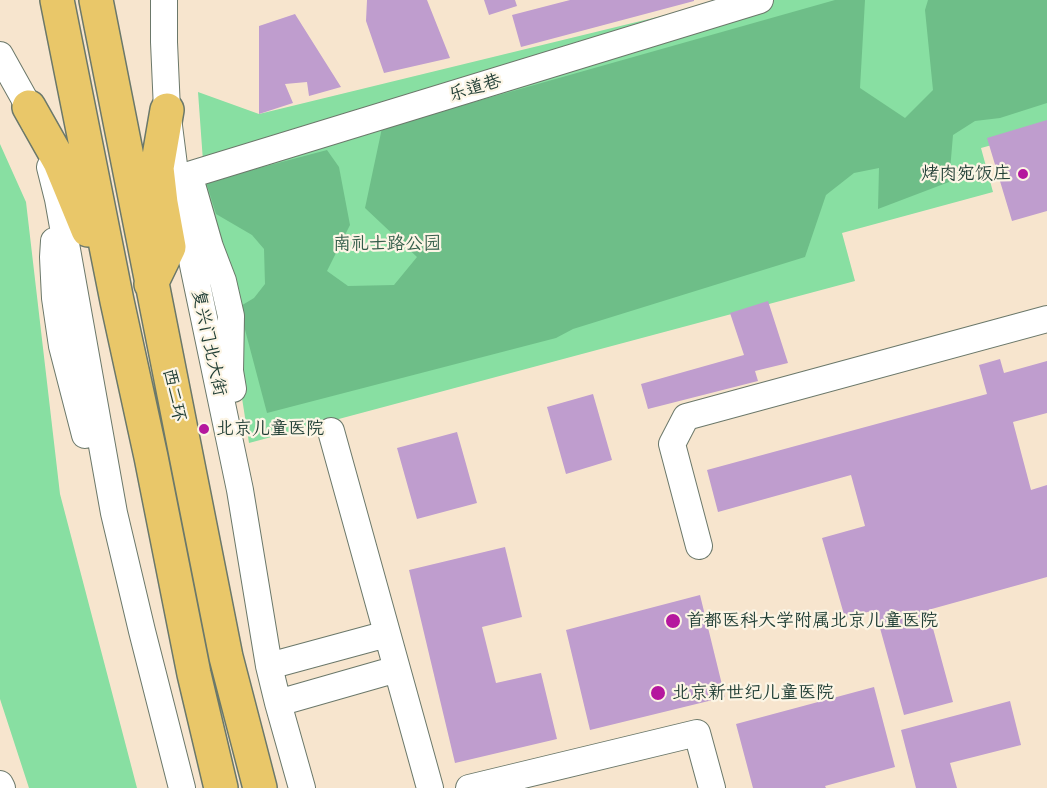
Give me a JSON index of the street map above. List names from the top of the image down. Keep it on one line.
{"streets":{"highway":["西二环"],"street":["乐道巷","复兴门北大街"]},"parks":["南礼士路公园"],"places":["烤肉宛饭庄","北京儿童医院","首都医科大学附属北京儿童医院","北京新世纪儿童医院"]}
